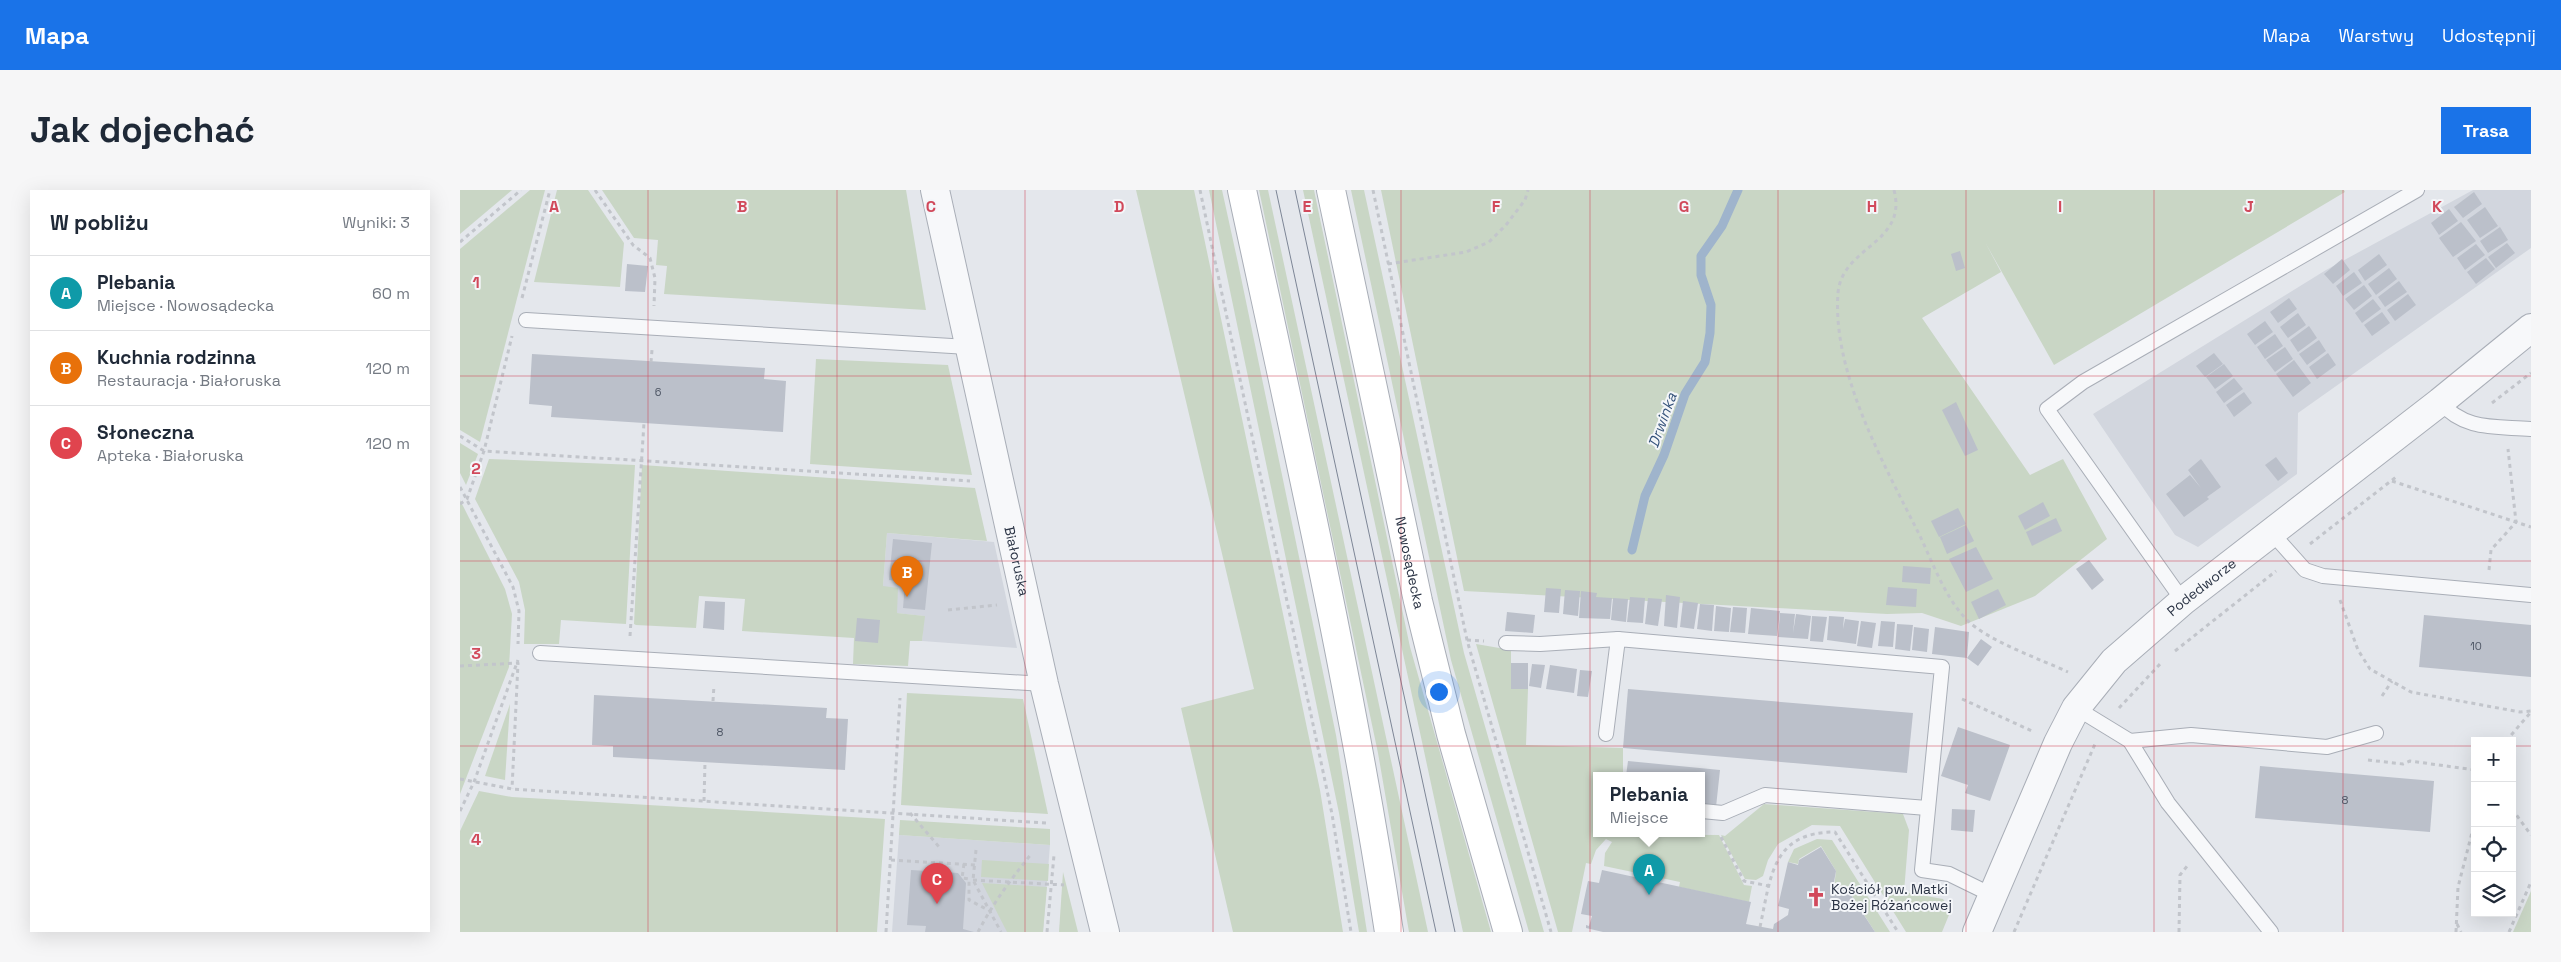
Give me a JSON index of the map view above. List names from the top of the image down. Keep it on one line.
{"streets":{"main road":["Nowosądecka"],"street":["Białoruska","Podedworze"]},"water":["Drwinka"],"places":{"church":["Kościół pw. Matki Bożej Różańcowej"]},"house_numbers":["6","10","8","8"],"page":{"header":"Mapa","nav":["Mapa","Warstwy","Udostępnij"],"buttons":"Trasa","title":"Jak dojechać","heading":["W pobliżu","Wyniki: 3"],"list":[{"mark":"A","name":"Plebania","note":"Miejsce · Nowosądecka","value":"60 m"},{"mark":"B","name":"Kuchnia rodzinna","note":"Restauracja · Białoruska","value":"120 m"},{"mark":"C","name":"Słoneczna","note":"Apteka · Białoruska","value":"120 m"}],"pins":["B","A","C"],"map_buttons":["+","−"],"popup":["Plebania","Miejsce"]},"grid":{"columns":["A","B","C","D","E","F","G","H","I","J","K"],"rows":["1","2","3","4"]}}
